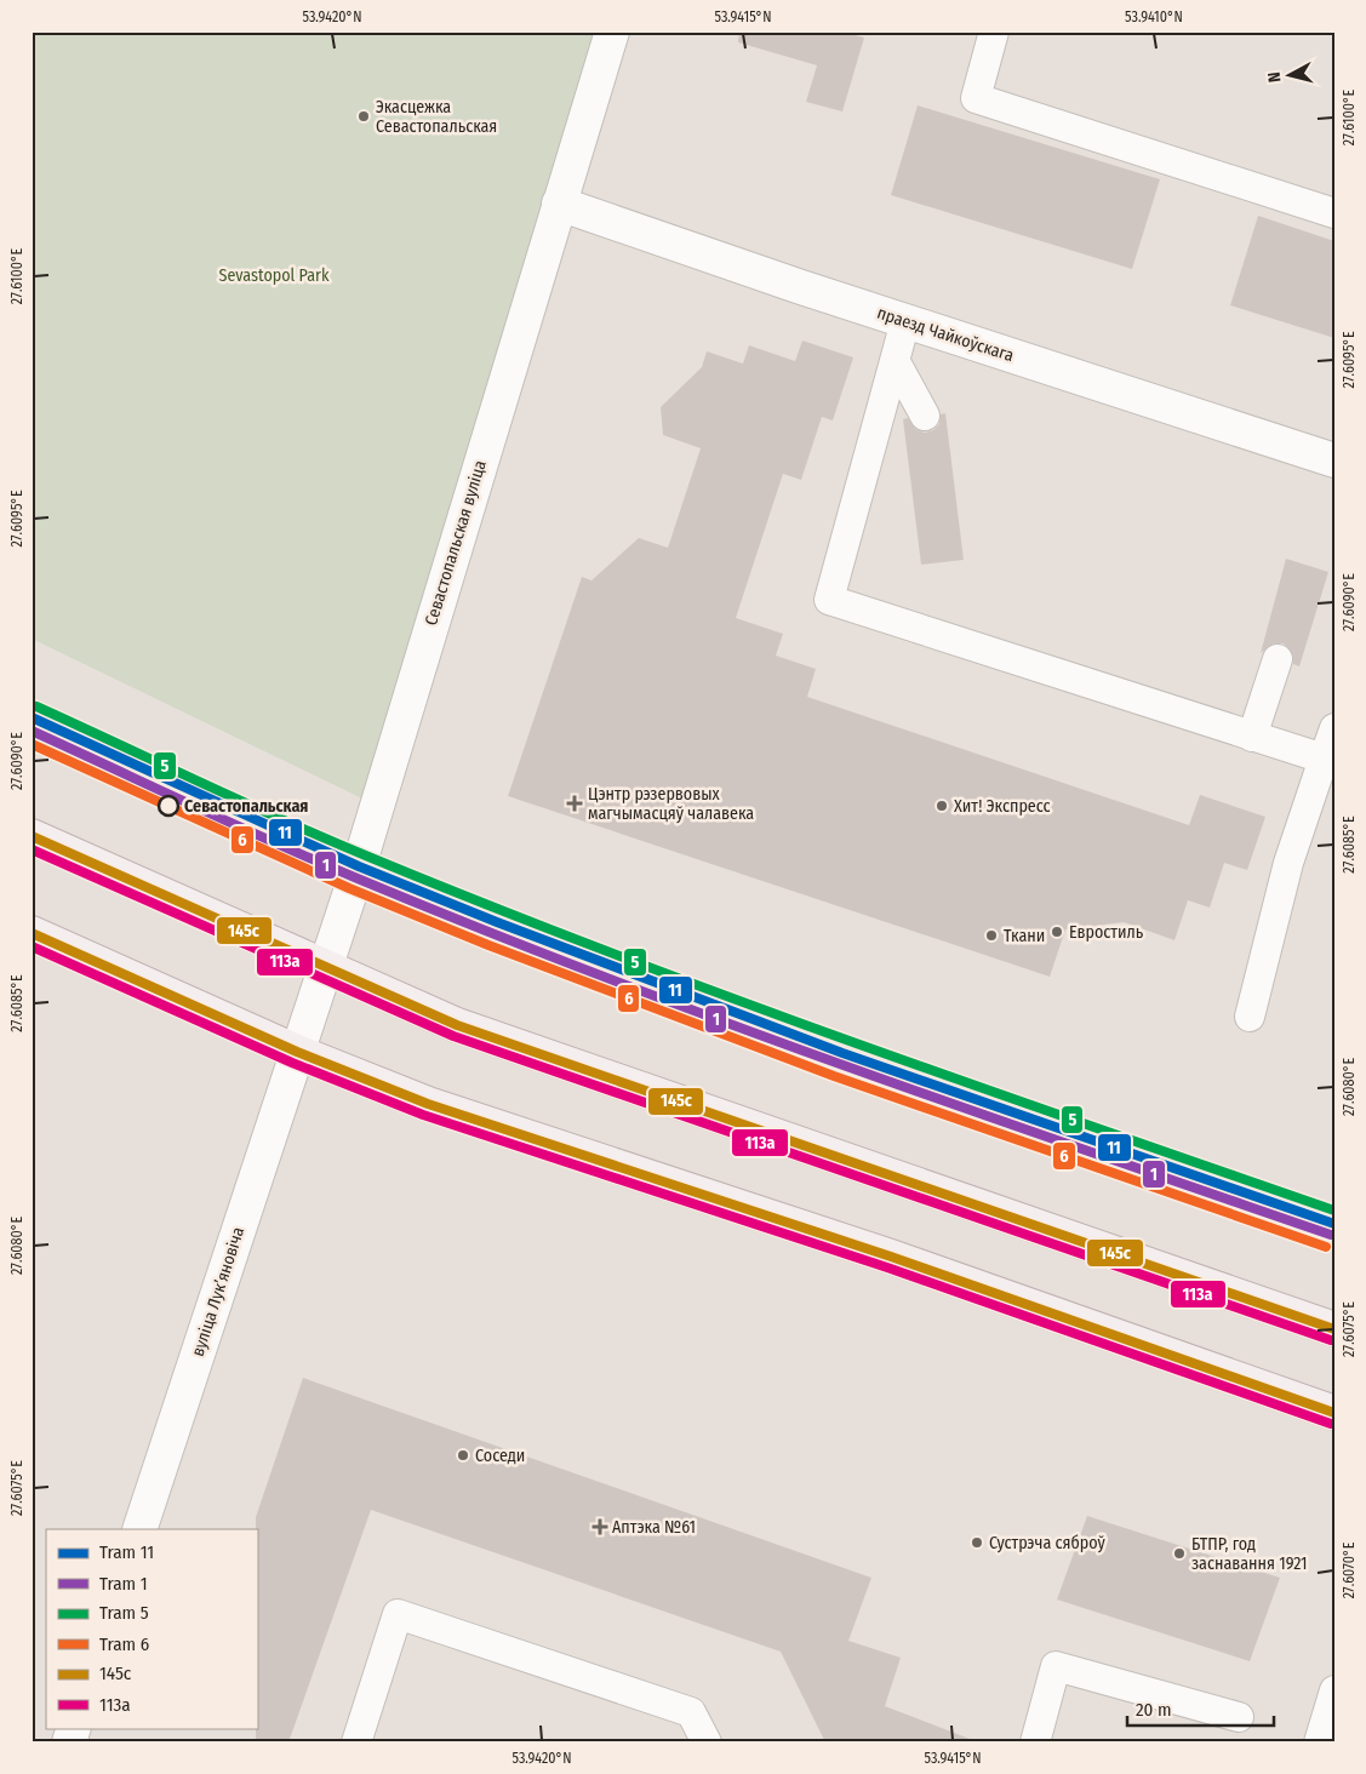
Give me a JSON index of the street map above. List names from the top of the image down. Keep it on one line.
{"streets":{"street":["праезд Чайкоўскага","Севастопальская вуліца","вуліца Лукʼяновіча"]},"crossings":[["праезд Чайкоўскага","Севастопальская вуліца"],["Севастопальская вуліца","вуліца Лукʼяновіча"]],"parks":["Sevastopol Park"],"places":{"other":["Экасцежка Севастопальская","Севастопальская","Хит! Экспресс","Евростиль","Ткани","Соседи","Сустрэча сяброў","БТПР, год заснавання 1921"],"health":["Цэнтр рэзервовых магчымасцяў чалавека","Аптэка №61"]},"lines":["tram line 5","tram line 11","tram line 1","tram line 6","transit line 145с","transit line 113а"],"legend":["Tram 11","Tram 1","Tram 5","Tram 6","145с","113а"],"scale_bar":"20 m","north":"left","coordinates":["53.9420°N","53.9415°N","53.9410°N","27.6100°E","27.6095°E","27.6090°E","27.6085°E","27.6080°E","27.6075°E","27.6070°E"]}
